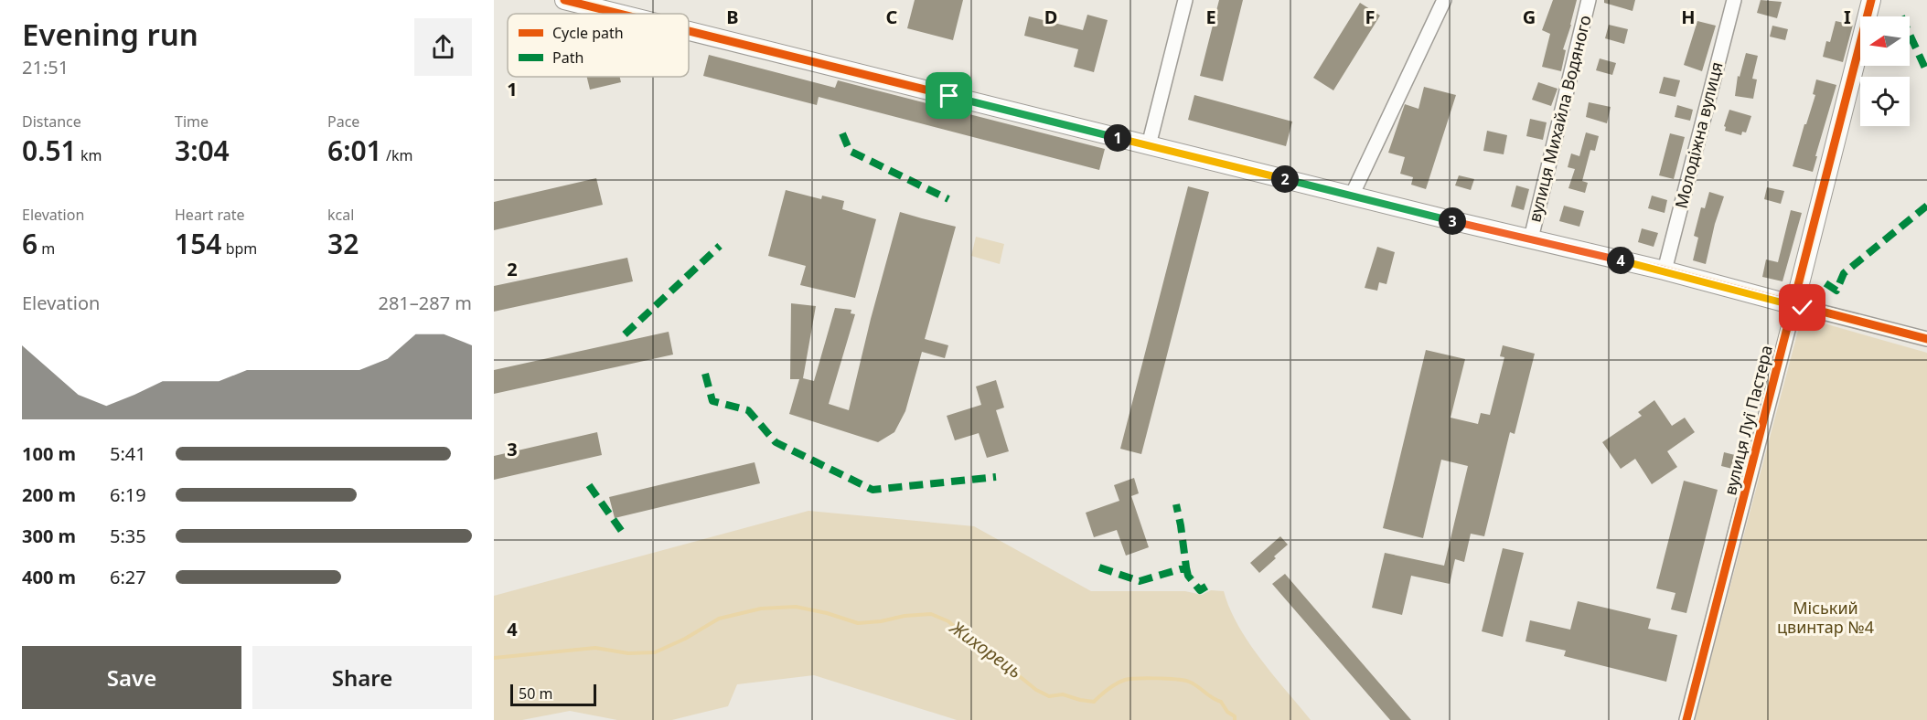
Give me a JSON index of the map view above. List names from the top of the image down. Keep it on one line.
{"streets":{"street":["вулиця Михайла Водяного","Молодіжна вулиця","вулиця Луї Пастера"]},"water":["Жихорець"],"parks":["Міський цвинтар №4"],"legend":["Cycle path","Path"],"scale_bar":"50 m","north":"left","page":{"heading":["Evening run","21:51"],"stats":[["Distance","0.51 km"],["Time","3:04"],["Pace","6:01 /km"],["Elevation","6 m"],["Heart rate","154 bpm"],["kcal","32"]],"pins":["1","2","3","4"],"chart":["Elevation","281–287 m"],"list":[{"name":"100 m","note":"5:41"},{"name":"200 m","note":"6:19"},{"name":"300 m","note":"5:35"},{"name":"400 m","note":"6:27"}],"buttons":["Save","Share"],"scale":"50 m"},"grid":{"columns":["B","C","D","E","F","G","H","I"],"rows":["1","2","3","4"]}}
